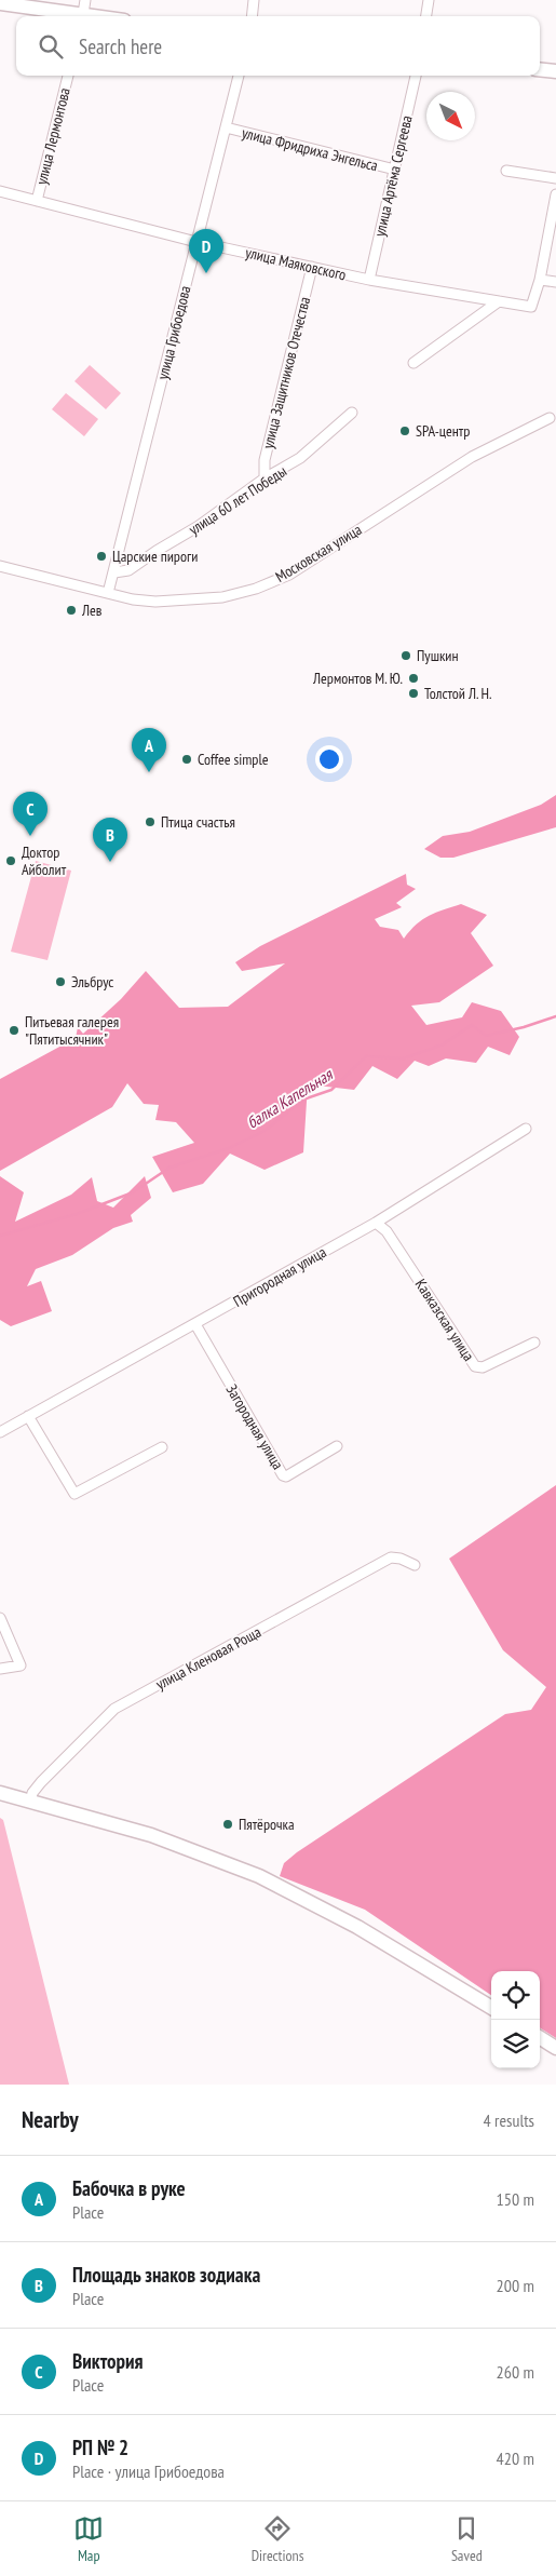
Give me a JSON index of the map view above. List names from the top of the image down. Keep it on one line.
{"streets":{"street":["улица Лермонтова","улица Фридриха Энгельса","улица Артёма Сергеева","улица Маяковского","улица Грибоедова","улица Защитников Отечества","улица 60 лет Победы","Московская улица","Пригородная улица","Кавказская улица","Загородная улица","улица Кленовая Роща"]},"crossings":[["улица Лермонтова","улица Маяковского"],["улица Фридриха Энгельса","улица Артёма Сергеева"],["улица Фридриха Энгельса","улица Грибоедова"],["улица Артёма Сергеева","улица Маяковского"],["улица Маяковского","улица Грибоедова"],["улица Маяковского","улица Защитников Отечества"],["улица Грибоедова","улица 60 лет Победы"],["улица Грибоедова","Московская улица"],["улица Защитников Отечества","улица 60 лет Победы"],["Пригородная улица","Кавказская улица"],["Пригородная улица","Загородная улица"]],"water":["балка Капельная"],"places":["SPA-центр","Царские пироги","Лев","Пушкин","Лермонтов М. Ю.","Толстой Л. Н.","Coffee simple","Птица счастья","Доктор Айболит","Эльбрус","Питьевая галерея \"Пятитысячник\"","Пятёрочка"],"north":"bottom right","page":{"search":"Search here","pins":["D","A","C","B"],"heading":["Nearby","4 results"],"list":[{"mark":"A","name":"Бабочка в руке","note":"Place","value":"150 m"},{"mark":"B","name":"Площадь знаков зодиака","note":"Place","value":"200 m"},{"mark":"C","name":"Виктория","note":"Place","value":"260 m"},{"mark":"D","name":"РП № 2","note":"Place · улица Грибоедова","value":"420 m"}],"nav":["Map","Directions","Saved"]}}
